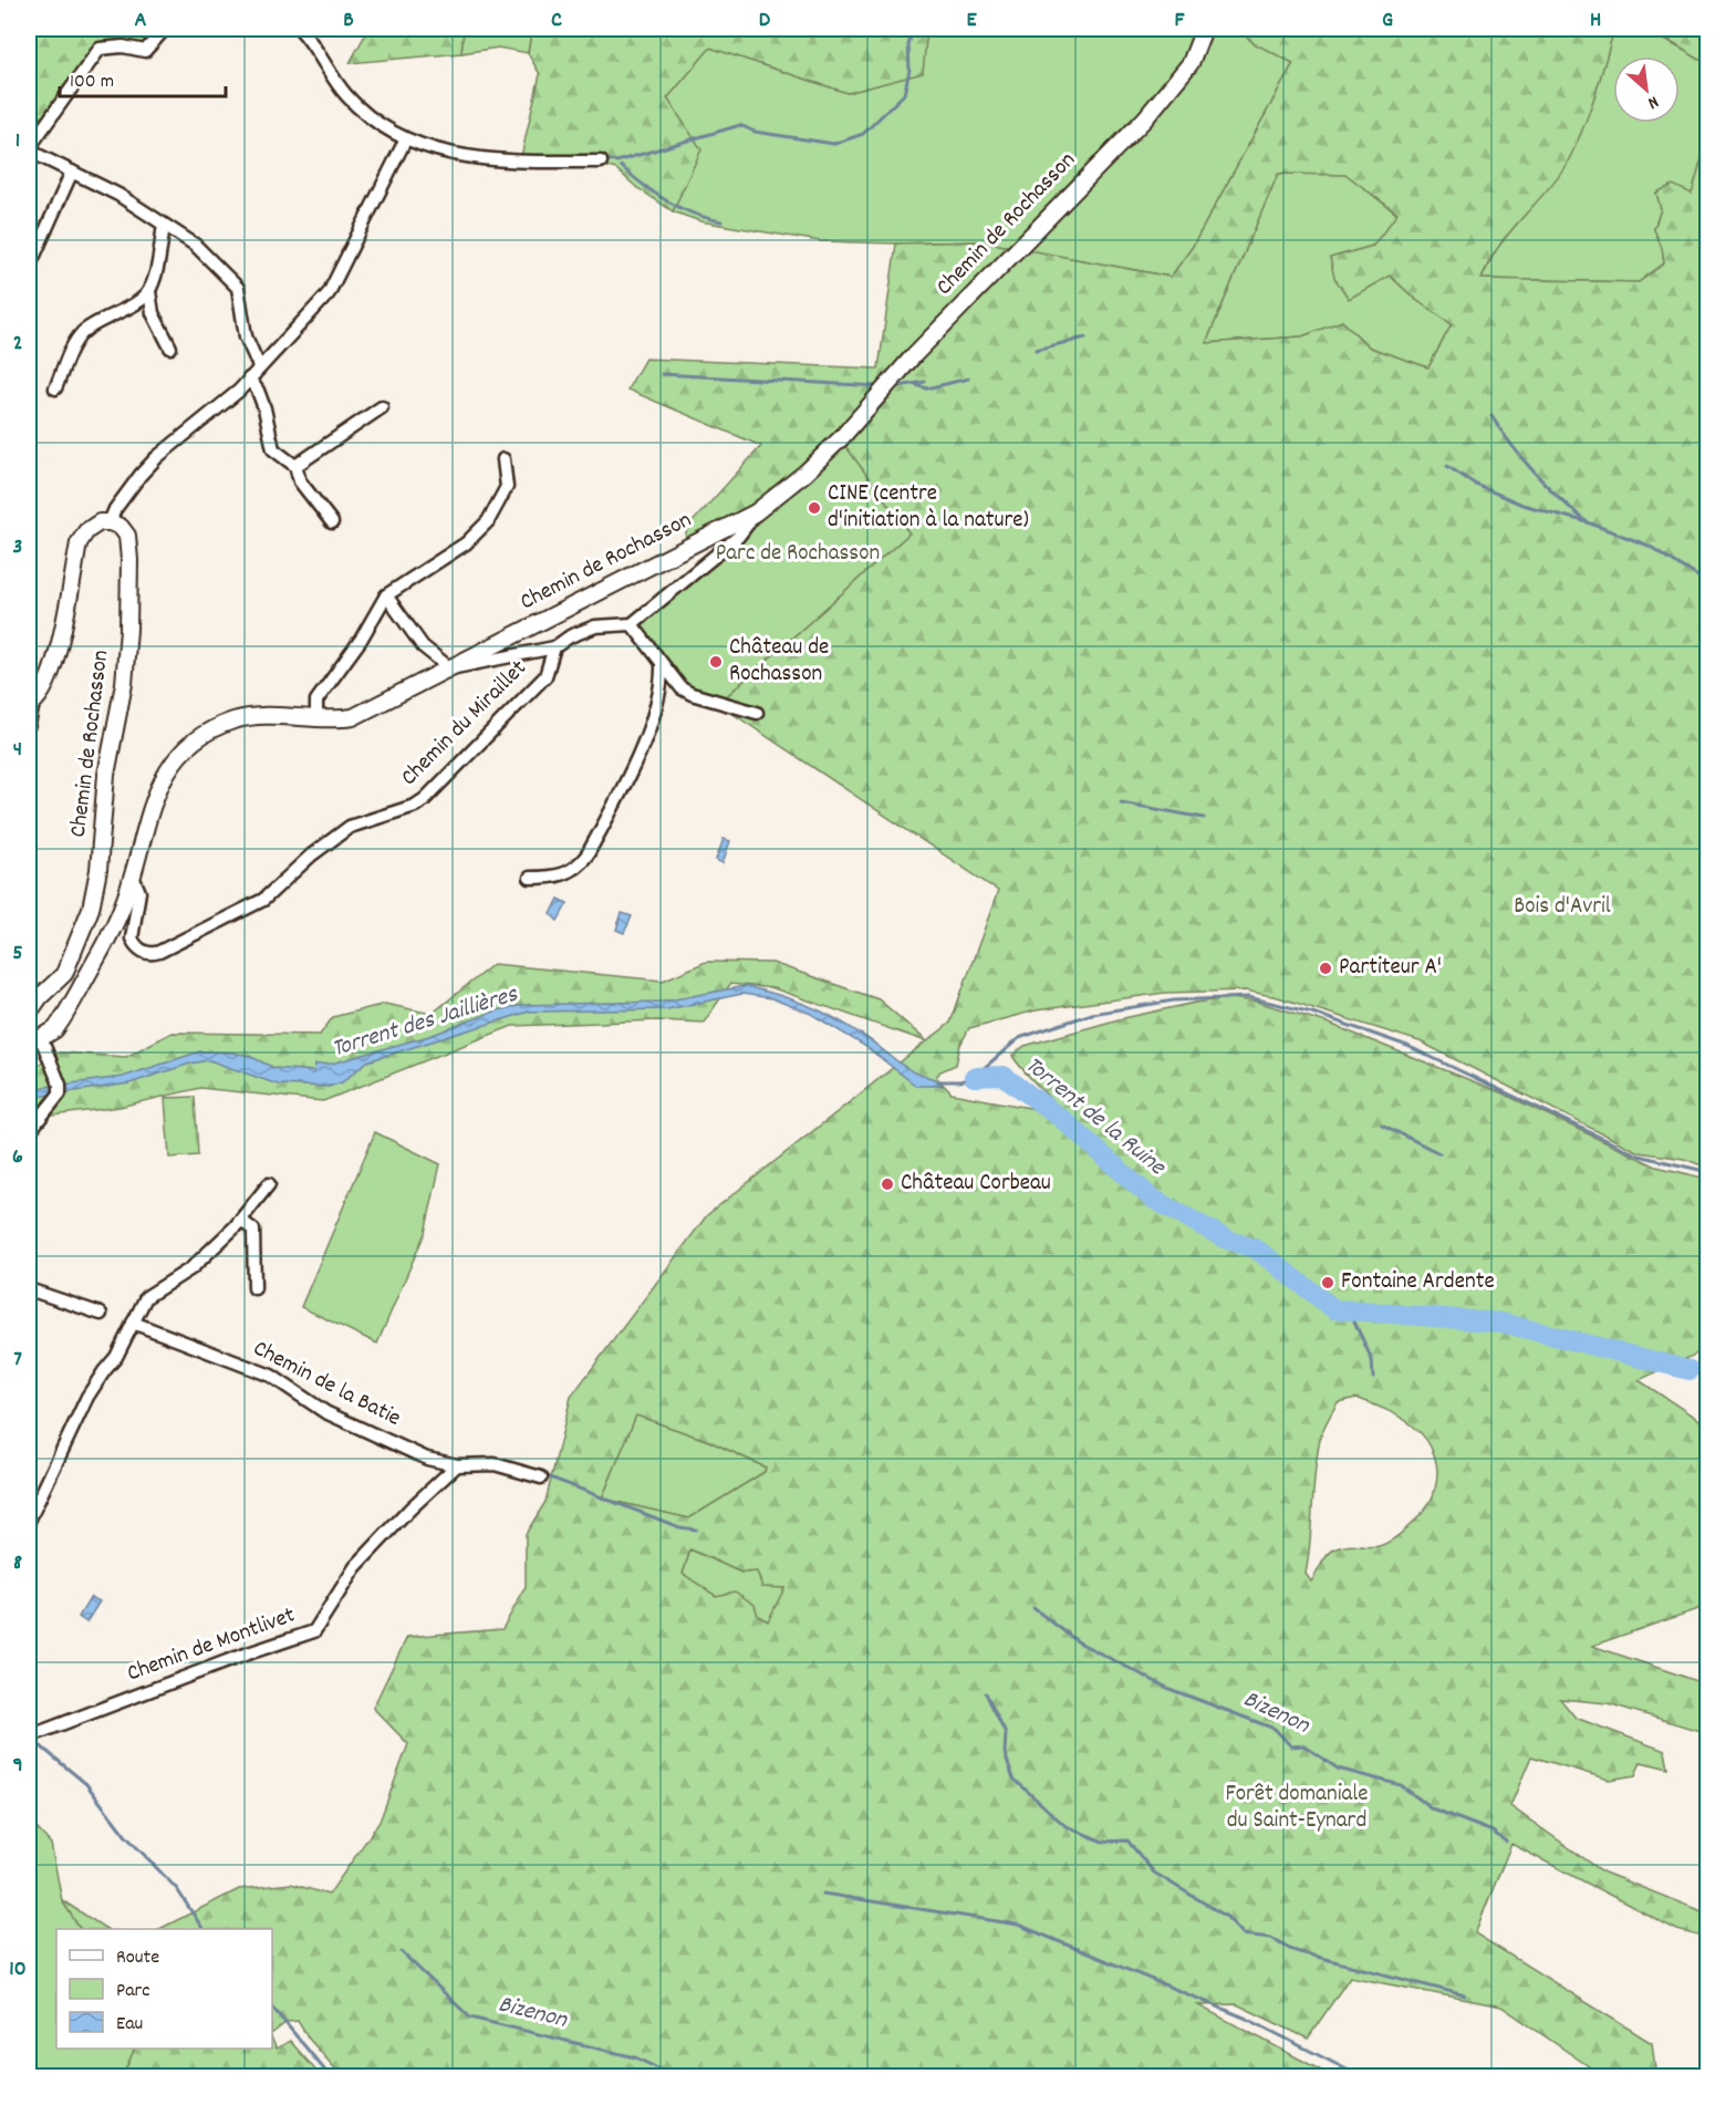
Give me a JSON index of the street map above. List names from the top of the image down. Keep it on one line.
{"streets":{"street":["Chemin de Rochasson","Chemin du Miraillet","Chemin de la Batie","Chemin de Montlivet"]},"crossings":[["Chemin de Rochasson","Chemin du Miraillet"],["Chemin de la Batie","Chemin de Montlivet"]],"water":["Torrent des Jaillières","Torrent de la Ruine","Bizenon"],"parks":["Parc de Rochasson","Bois d'Avril","Forêt domaniale du Saint-Eynard"],"places":["CINE (centre d'initiation à la nature)","Château de Rochasson","Partiteur A'","Château Corbeau","Fontaine Ardente"],"legend":["Route","Parc","Eau"],"scale_bar":"100 m","north":"bottom right","grid":{"columns":["A","B","C","D","E","F","G","H"],"rows":["1","2","3","4","5","6","7","8","9","10"]}}
